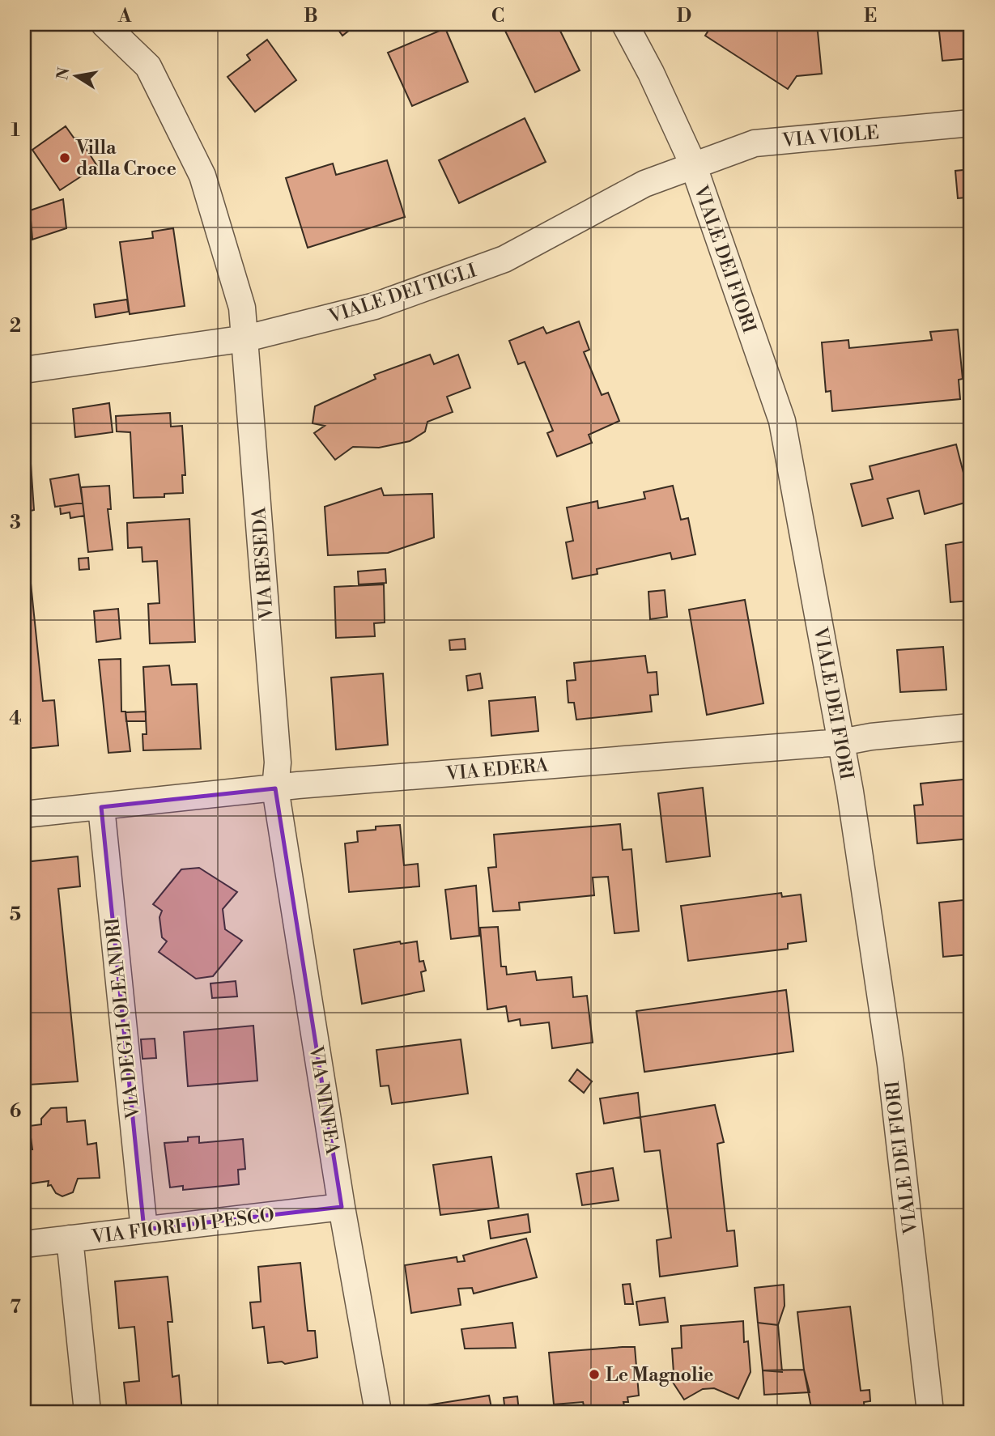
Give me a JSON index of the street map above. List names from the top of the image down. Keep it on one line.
{"streets":{"street":["VIA VIOLE","VIALE DEI FIORI","VIALE DEI TIGLI","VIA RESEDA","VIA EDERA","VIA DEGLI OLEANDRI","VIA NINFEA","VIA FIORI DI PESCO"]},"crossings":[["VIA VIOLE","VIALE DEI FIORI"],["VIA VIOLE","VIALE DEI TIGLI"],["VIALE DEI FIORI","VIALE DEI TIGLI"],["VIALE DEI FIORI","VIA EDERA"],["VIALE DEI TIGLI","VIA RESEDA"],["VIA RESEDA","VIA EDERA"],["VIA RESEDA","VIA NINFEA"],["VIA EDERA","VIA DEGLI OLEANDRI"],["VIA EDERA","VIA NINFEA"],["VIA DEGLI OLEANDRI","VIA FIORI DI PESCO"],["VIA NINFEA","VIA FIORI DI PESCO"]],"places":["Villa dalla Croce","Le Magnolie"],"north":"left","grid":{"columns":["A","B","C","D","E"],"rows":["1","2","3","4","5","6","7"]}}
